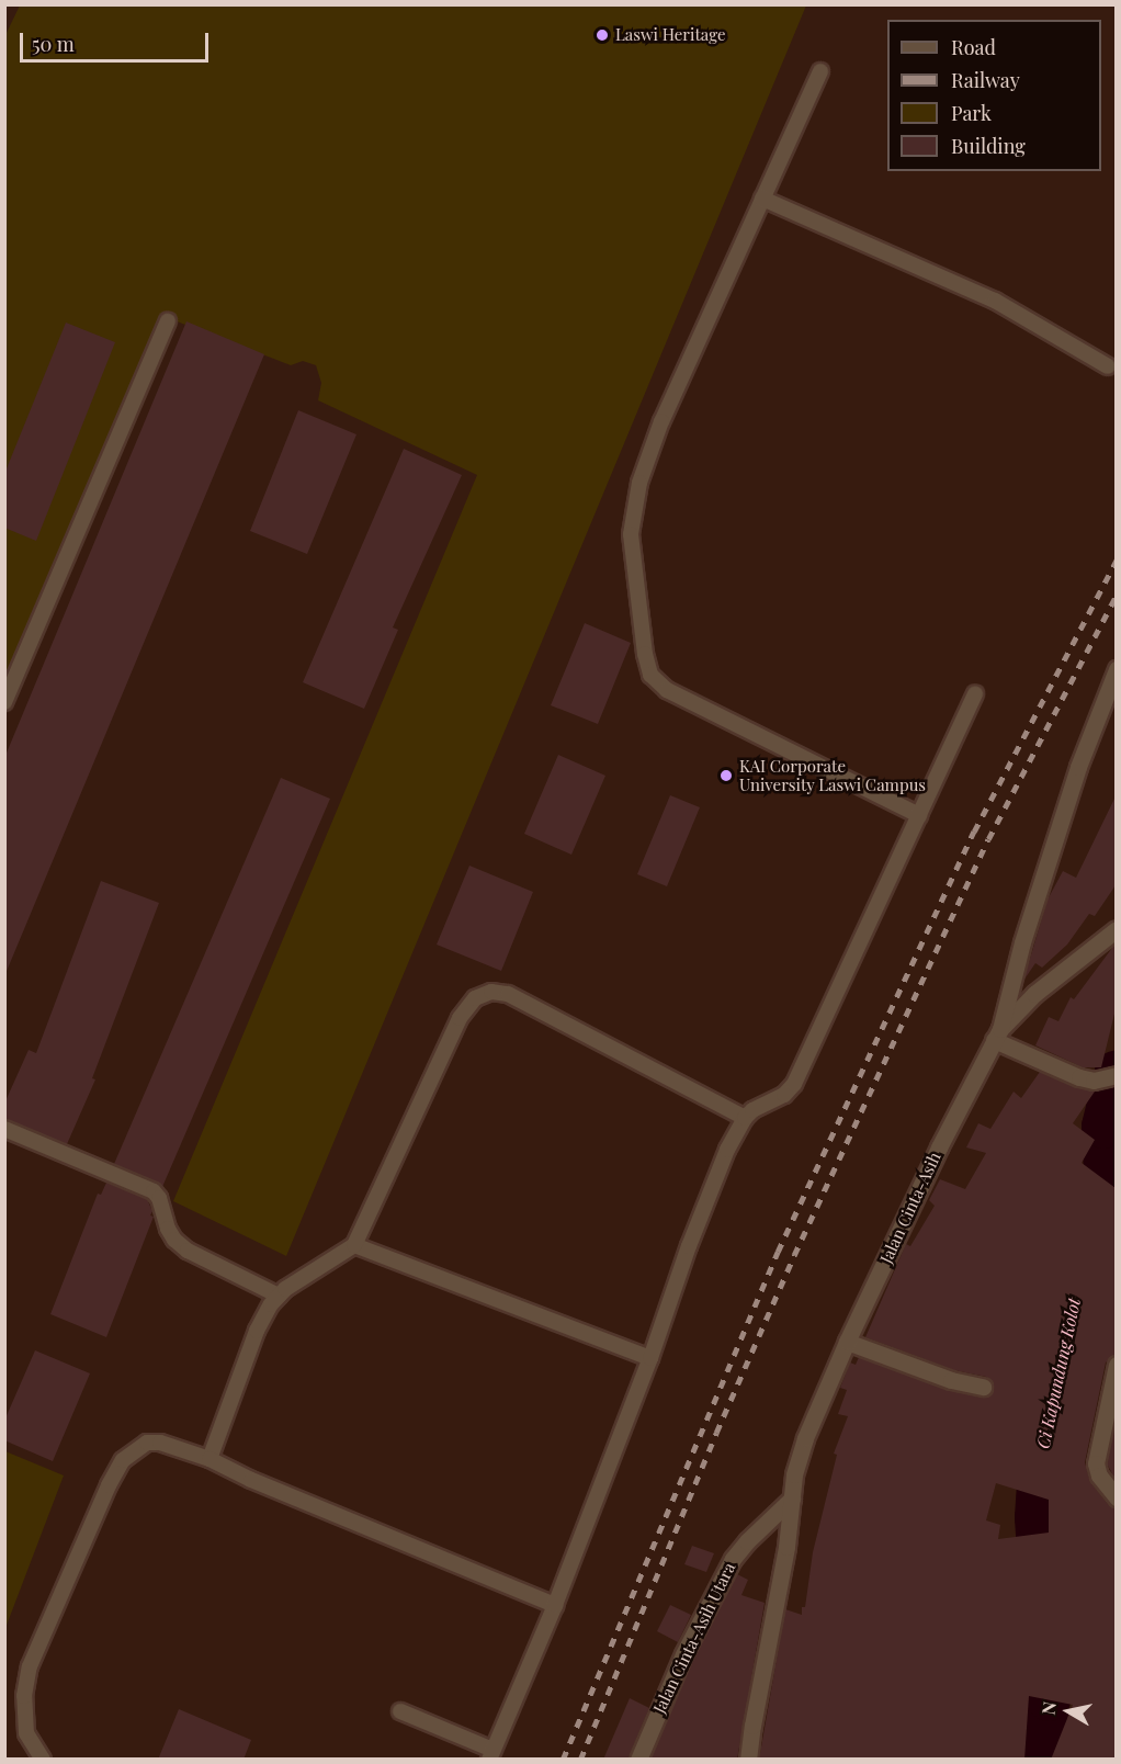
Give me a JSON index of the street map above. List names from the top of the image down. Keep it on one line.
{"streets":{"street":["Jalan Cinta-Asih","Jalan Cinta-Asih Utara"]},"crossings":[["Jalan Cinta-Asih","Jalan Cinta-Asih Utara"]],"water":["Ci Kapundung Kolot"],"places":["Laswi Heritage","KAI Corporate University Laswi Campus"],"legend":["Road","Railway","Park","Building"],"scale_bar":"50 m","north":"left"}
